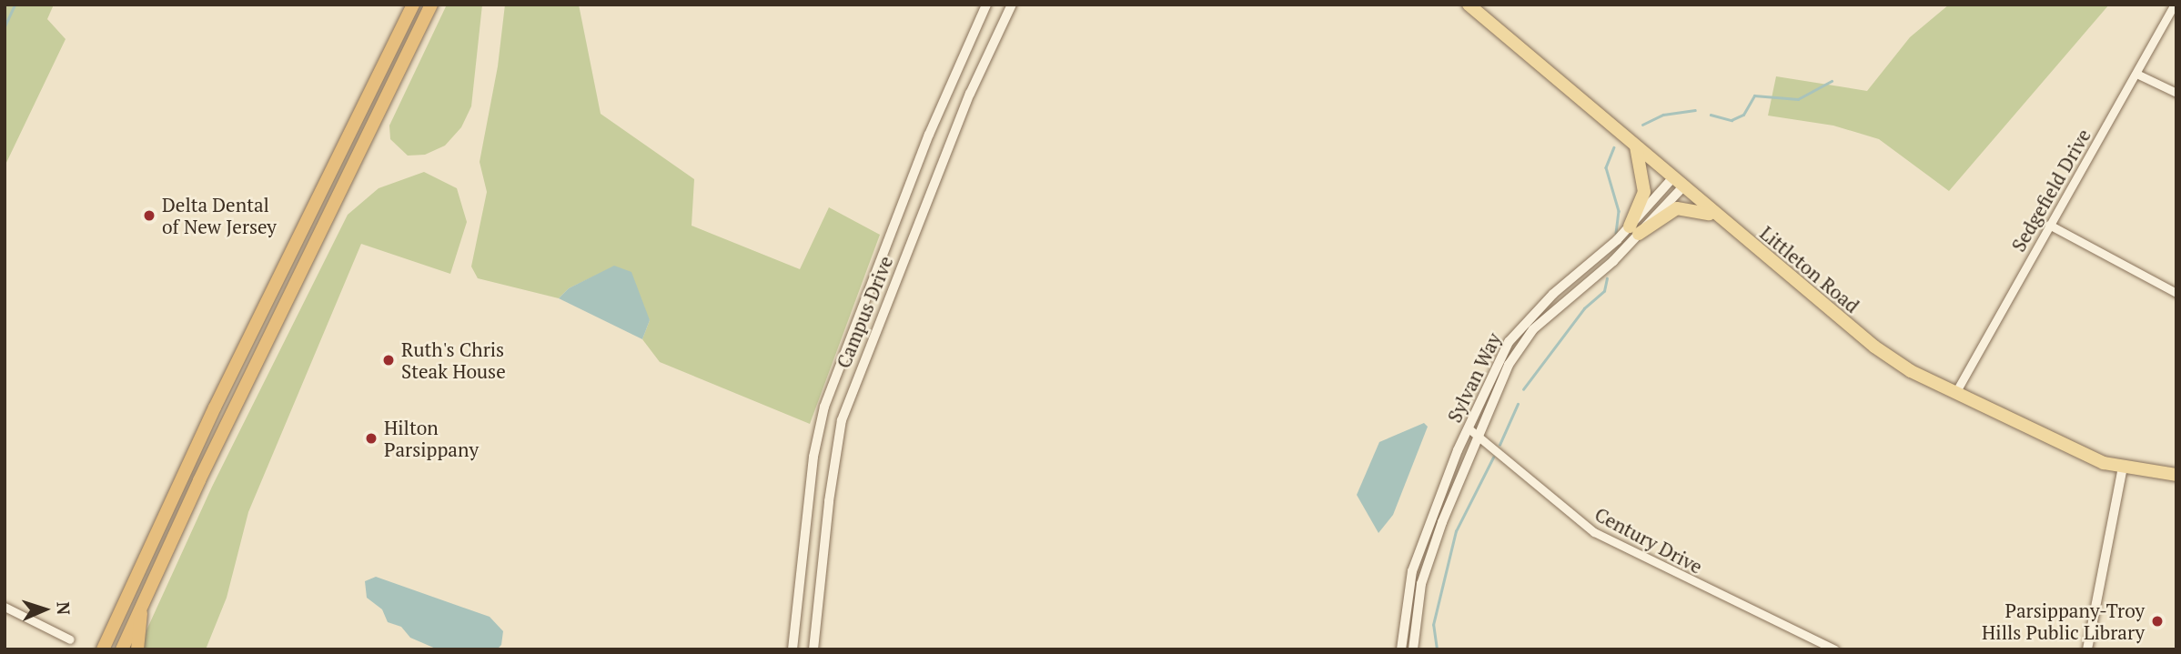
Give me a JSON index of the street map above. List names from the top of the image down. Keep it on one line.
{"streets":{"main road":["Littleton Road"],"street":["Sedgefield Drive","Campus Drive","Sylvan Way","Century Drive"]},"crossings":[["Sedgefield Drive","Littleton Road"],["Littleton Road","Sylvan Way"],["Sylvan Way","Century Drive"]],"places":["Delta Dental of New Jersey","Ruth's Chris Steak House","Hilton Parsippany","Parsippany-Troy Hills Public Library"],"north":"right"}
